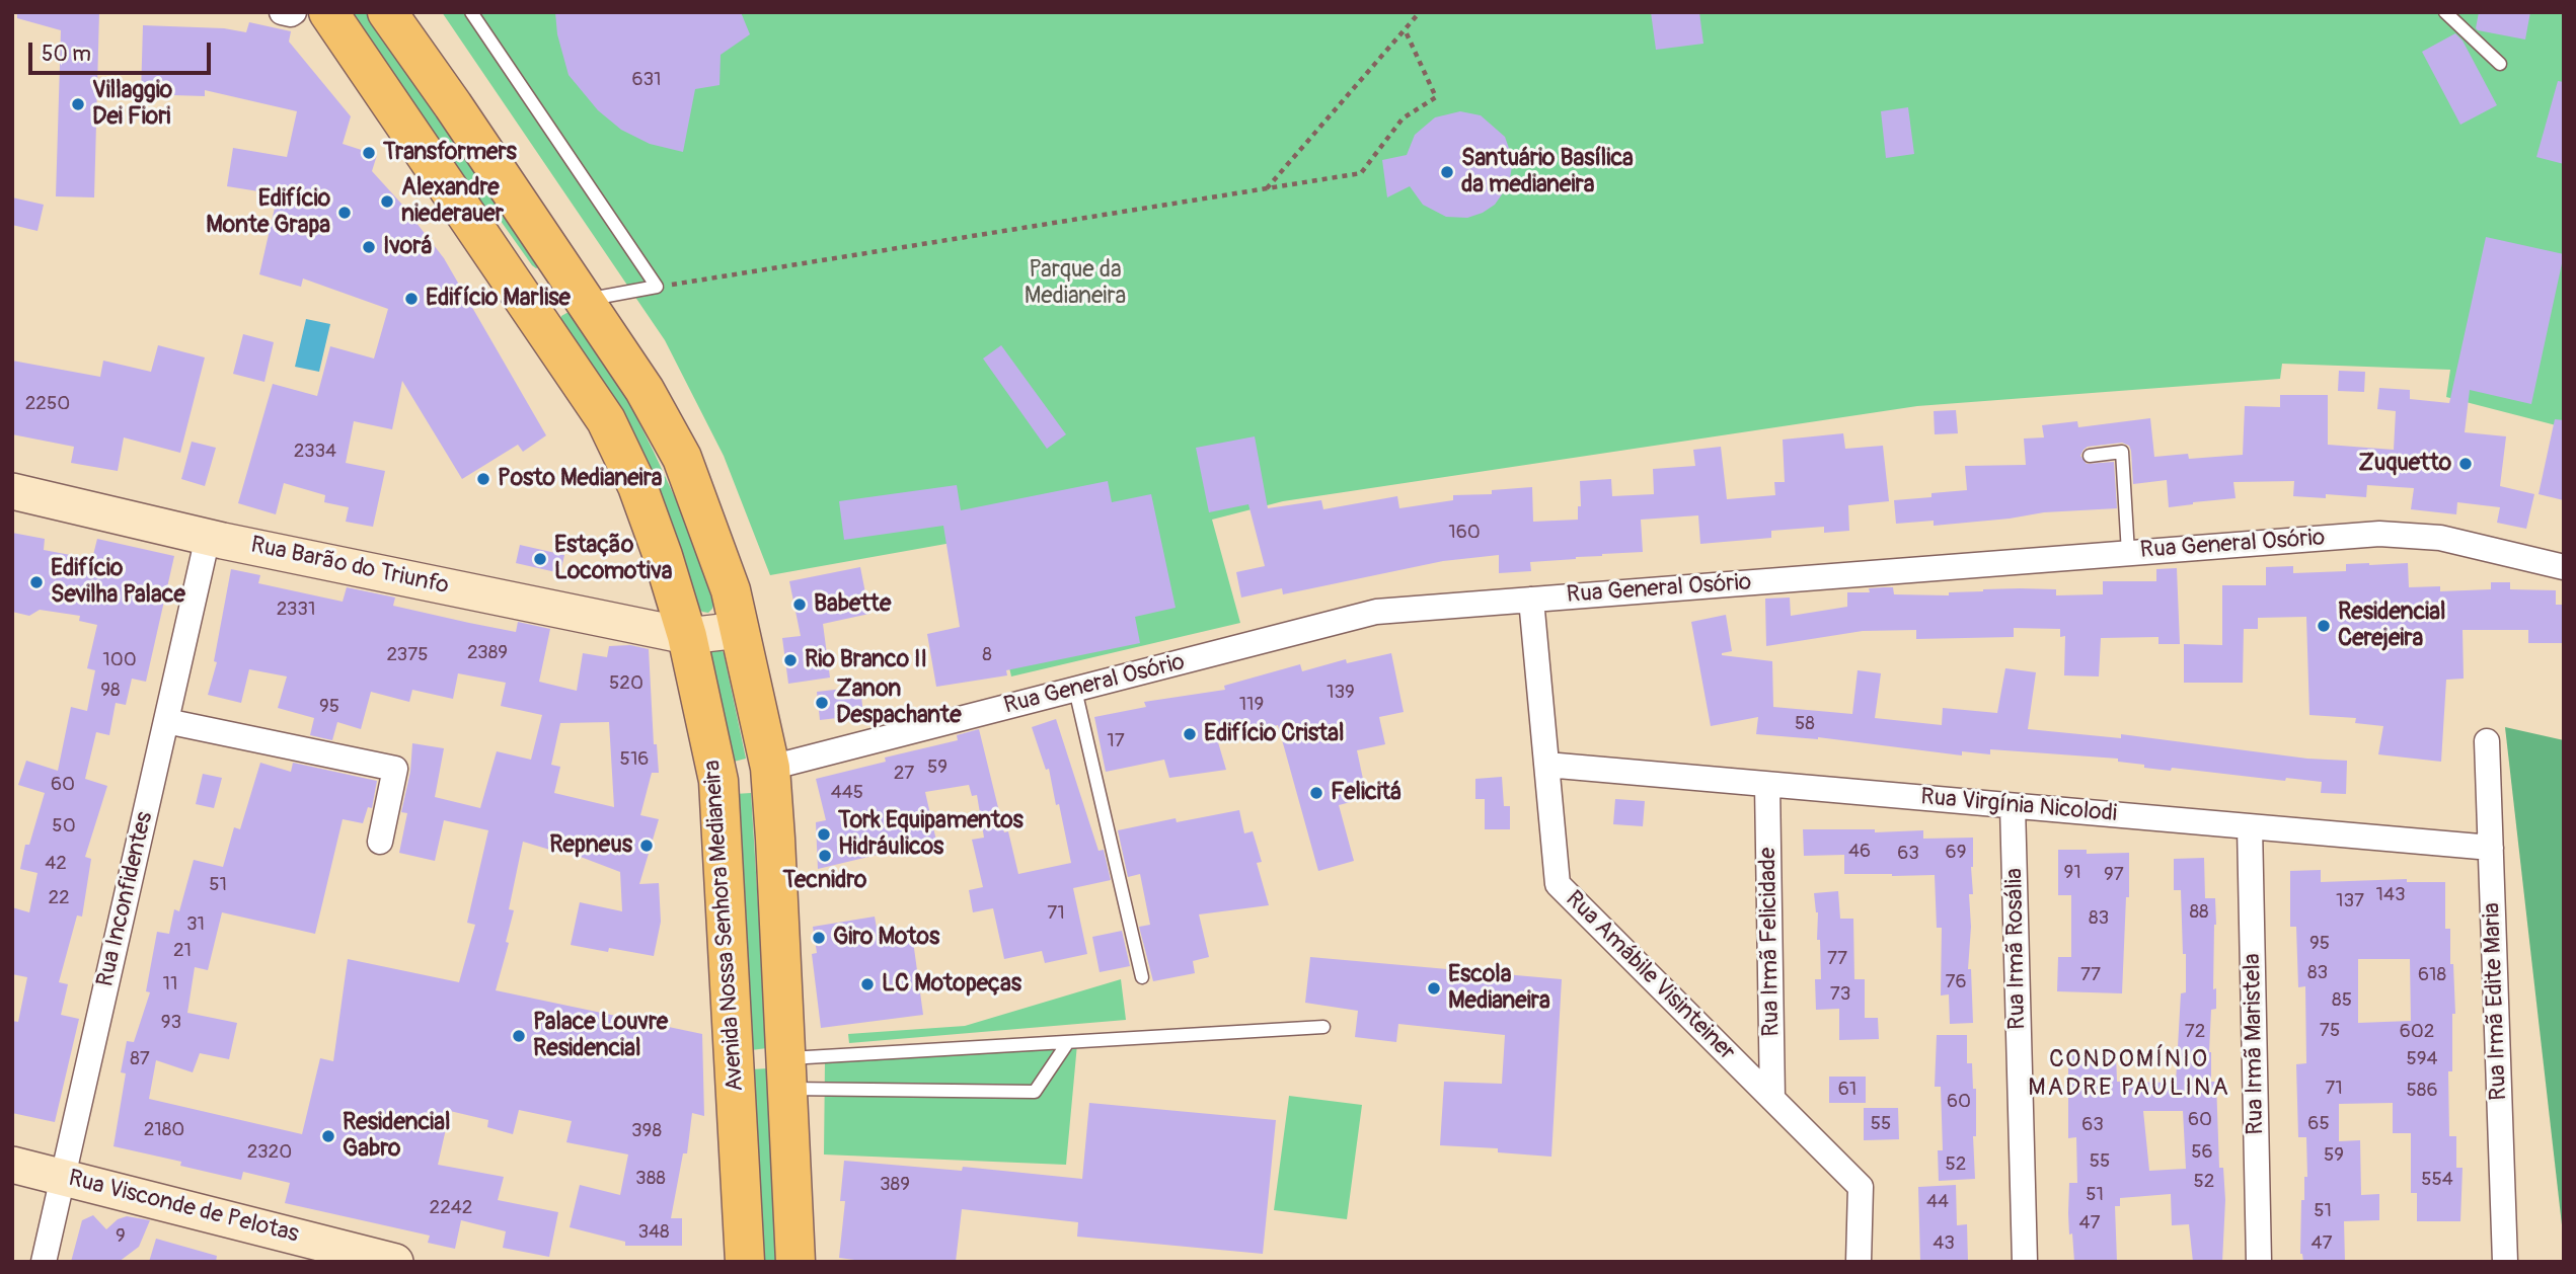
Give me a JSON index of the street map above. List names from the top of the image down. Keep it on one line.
{"streets":{"main road":["Avenida Nossa Senhora Medianeira"],"street":["Rua General Osório","Rua Barão do Triunfo","Rua Virgínia Nicolodi","Rua Inconfidentes","Rua Irmã Felicidade","Rua Irmã Rosália","Rua Amábile Visinteiner","Rua Irmã Edite Maria","Rua Irmã Maristela","Rua Visconde de Pelotas"]},"crossings":[["Rua General Osório","Rua Amábile Visinteiner"],["Rua Barão do Triunfo","Rua Inconfidentes"],["Rua Barão do Triunfo","Avenida Nossa Senhora Medianeira"],["Rua Virgínia Nicolodi","Rua Irmã Felicidade"],["Rua Virgínia Nicolodi","Rua Irmã Rosália"],["Rua Virgínia Nicolodi","Rua Amábile Visinteiner"],["Rua Virgínia Nicolodi","Rua Irmã Edite Maria"],["Rua Virgínia Nicolodi","Rua Irmã Maristela"],["Rua Inconfidentes","Rua Visconde de Pelotas"],["Rua Irmã Felicidade","Rua Amábile Visinteiner"]],"districts":["CONDOMÍNIO MADRE PAULINA"],"parks":["Parque da Medianeira"],"places":["Villaggio Dei Fiori","Transformers","Santuário Basílica da medianeira","Alexandre niederauer","Edifício Monte Grapa","Ivorá","Edifício Marlise","Zuquetto","Posto Medianeira","Estação Locomotiva","Edifício Sevilha Palace","Babette","Residencial Cerejeira","Rio Branco II","Zanon Despachante","Edifício Cristal","Felicitá","Tork Equipamentos Hidráulicos","Repneus","Tecnidro","Giro Motos","LC Motopeças","Escola Medianeira","Palace Louvre Residencial","Residencial Gabro"],"house_numbers":["631","2250","2334","160","2331","2389","2375","8","100","520","98","139","119","95","58","17","516","59","27","60","445","50","46","69","63","42","91","97","51","143","22","137","88","71","83","31","95","21","77","83","77","618","76","11","73","85","93","75","72","602","87","594","71","61","586","60","60","55","65","63","2180","398","2320","56","59","55","52","388","554","52","389","51","44","2242","51","47","348","9","43","47"],"scale_bar":"50 m"}
